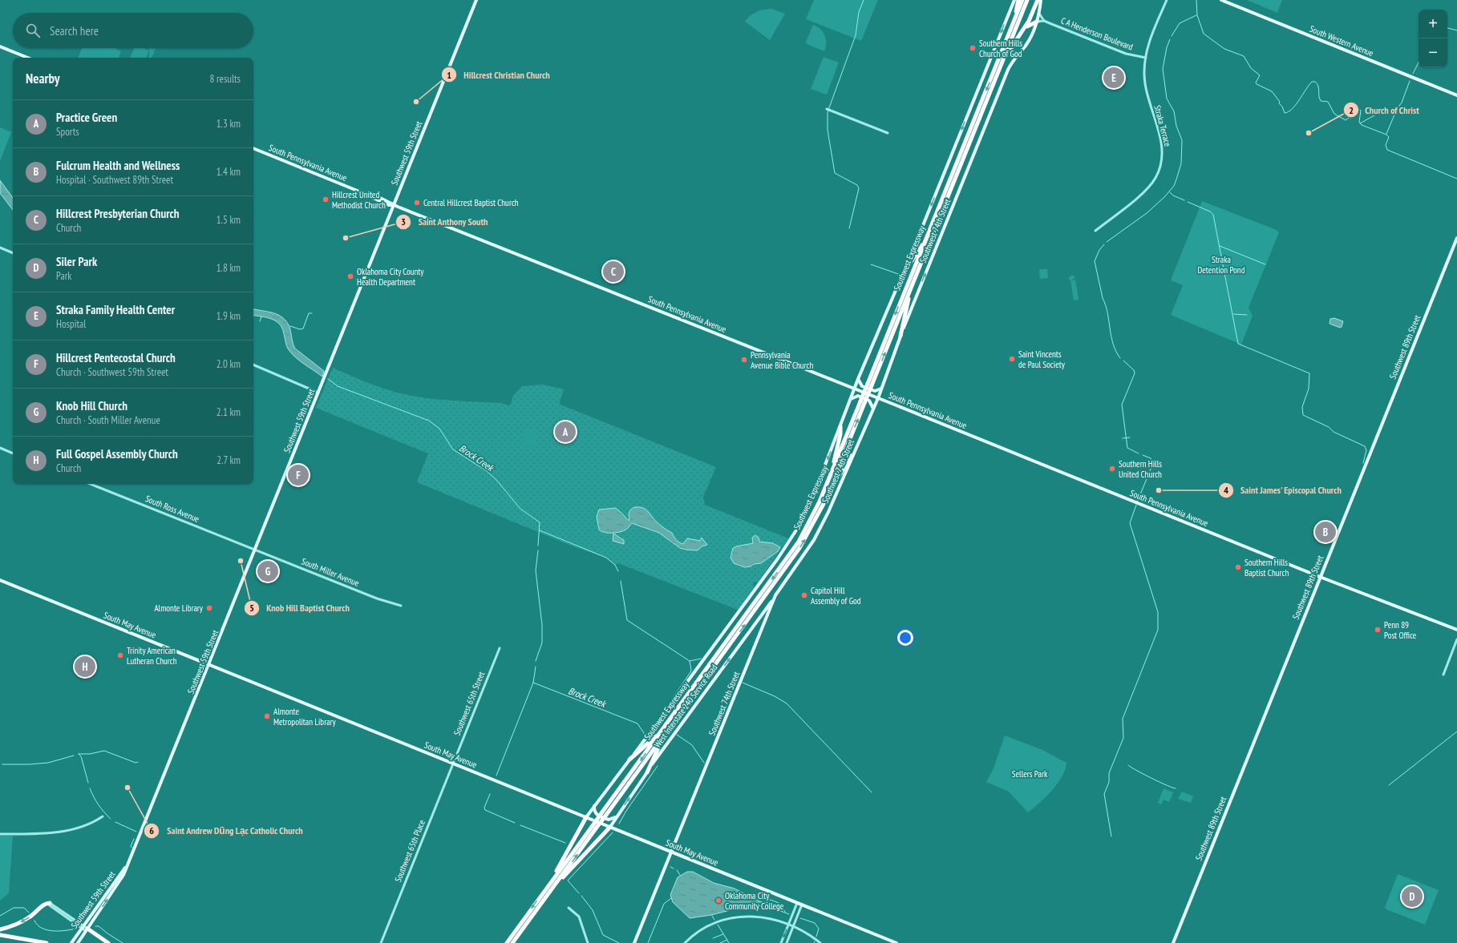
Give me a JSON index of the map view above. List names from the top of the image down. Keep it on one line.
{"streets":{"highway":["Southwest Expressway"],"main road":["South Western Avenue","Southwest 59th Street","South Pennsylvania Avenue","Southwest 74th Street","Southwest 89th Street","South May Avenue","West Interstate 240 Service Road"],"street":["C A Henderson Boulevard","Straka Terrace","South Ross Avenue","South Miller Avenue","Southwest 65th Street","Southwest 65th Place"]},"crossings":[["C A Henderson Boulevard","Straka Terrace"],["C A Henderson Boulevard","Southwest 74th Street"],["Southwest 59th Street","South Pennsylvania Avenue"],["Southwest 59th Street","South Ross Avenue"],["Southwest 59th Street","South Miller Avenue"],["Southwest 59th Street","South May Avenue"],["South Pennsylvania Avenue","Southwest 74th Street"],["South Pennsylvania Avenue","Southwest 89th Street"],["Southwest 74th Street","South May Avenue"],["Southwest 74th Street","West Interstate 240 Service Road"],["South Ross Avenue","South Miller Avenue"],["South May Avenue","Southwest 65th Street"],["South May Avenue","West Interstate 240 Service Road"],["South May Avenue","Southwest 65th Place"],["Southwest 65th Street","Southwest 65th Place"]],"water":["Brock Creek"],"parks":["Straka Detention Pond","Sellers Park"],"places":["Southern Hills Church of God","Hillcrest Christian Church","Church of Christ","Hillcrest United Methodist Church","Central Hillcrest Baptist Church","Saint Anthony South","Oklahoma City County Health Department","Saint Vincents de Paul Society","Pennsylvania Avenue Bible Church","Southern Hills United Church","Saint James' Episcopal Church","Knob Hill Baptist Church","Southern Hills Baptist Church","Capitol Hill Assembly of God","Almonte Library","Penn 89 Post Office","Trinity American Lutheran Church","Almonte Metropolitan Library","Saint Andrew Dũng Lạc Catholic Church","Oklahoma City Community College"],"page":{"map_buttons":["+","−"],"search":"Search here","heading":["Nearby","8 results"],"pins":["E","C","A","F","B","G","H","D"],"list":[{"mark":"A","name":"Practice Green","note":"Sports","value":"1.3 km"},{"mark":"B","name":"Fulcrum Health and Wellness","note":"Hospital · Southwest 89th Street","value":"1.4 km"},{"mark":"C","name":"Hillcrest Presbyterian Church","note":"Church","value":"1.5 km"},{"mark":"D","name":"Siler Park","note":"Park","value":"1.8 km"},{"mark":"E","name":"Straka Family Health Center","note":"Hospital","value":"1.9 km"},{"mark":"F","name":"Hillcrest Pentecostal Church","note":"Church · Southwest 59th Street","value":"2.0 km"},{"mark":"G","name":"Knob Hill Church","note":"Church · South Miller Avenue","value":"2.1 km"},{"mark":"H","name":"Full Gospel Assembly Church","note":"Church","value":"2.7 km"}]}}
